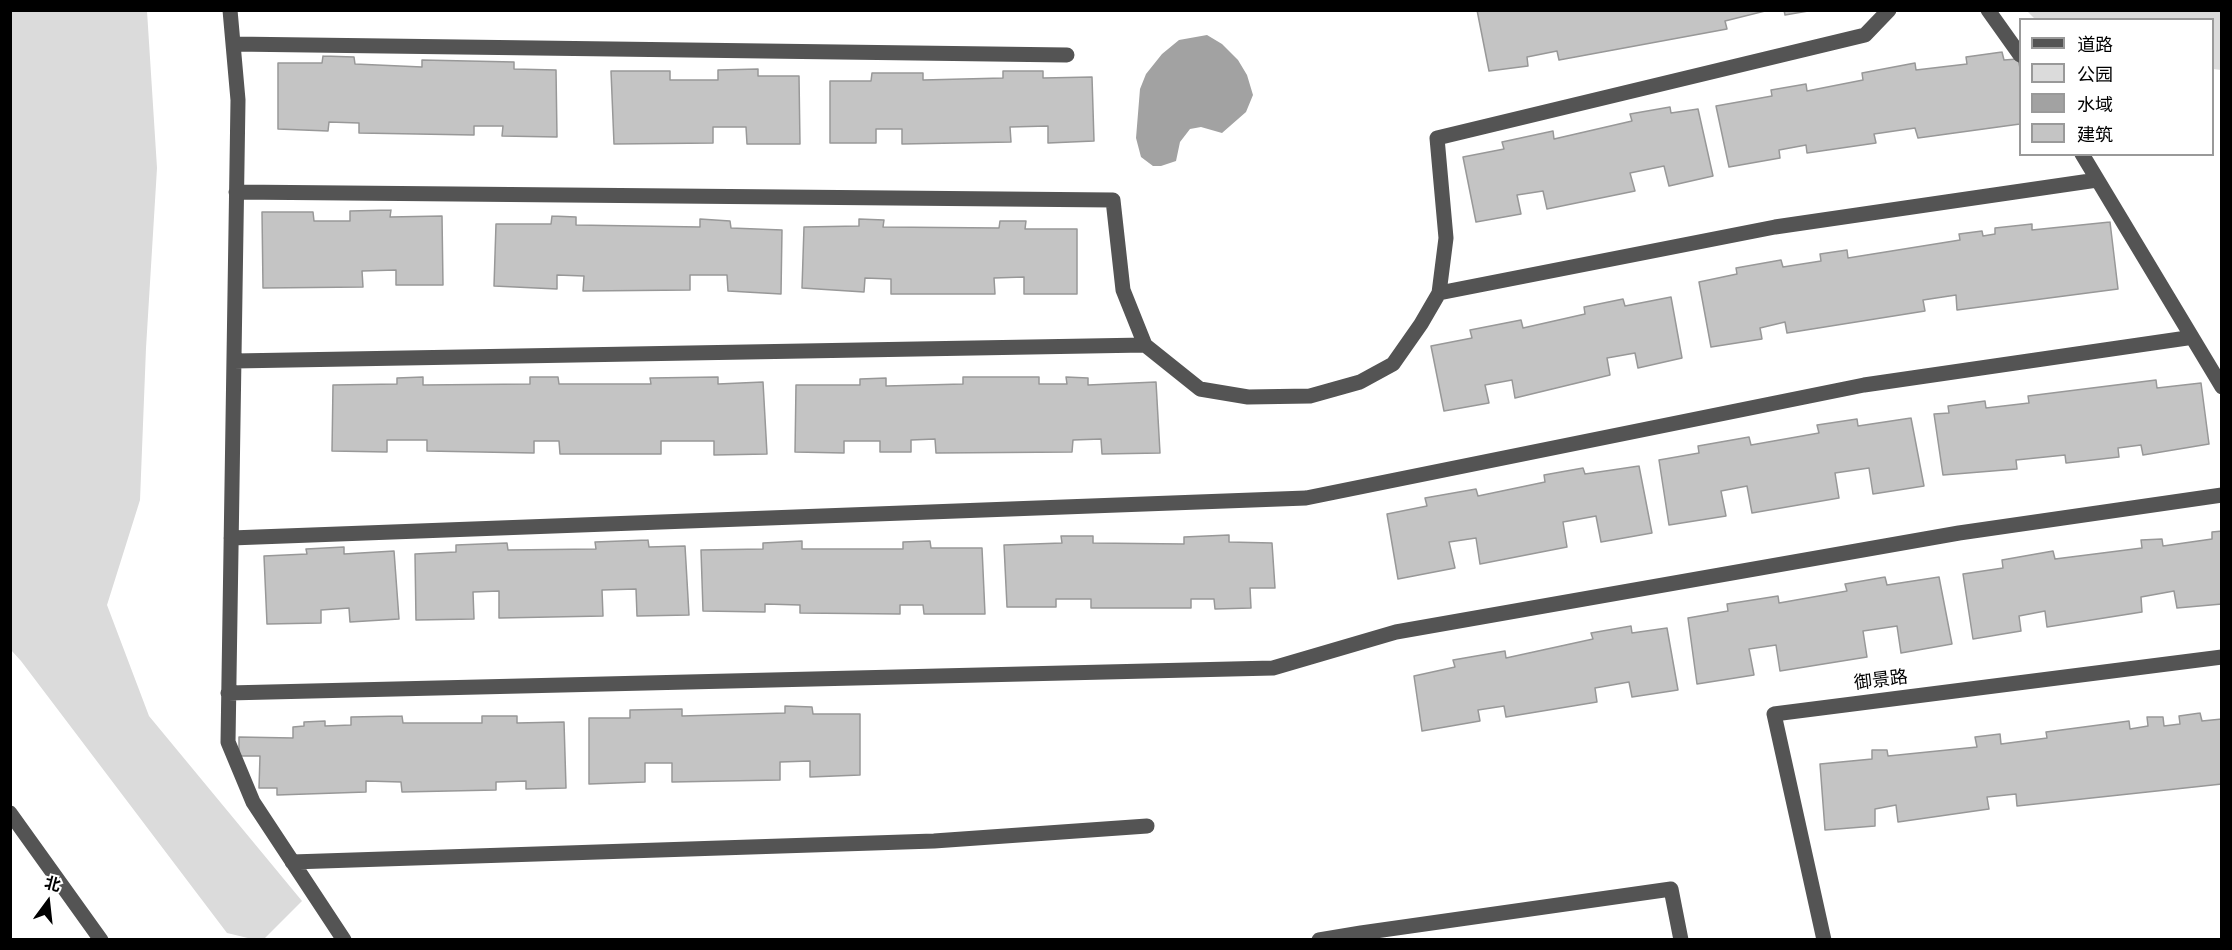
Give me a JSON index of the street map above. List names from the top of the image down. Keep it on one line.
{"streets":{"street":["御景路"]},"legend":["道路","公园","水域","建筑"],"north":"top"}
